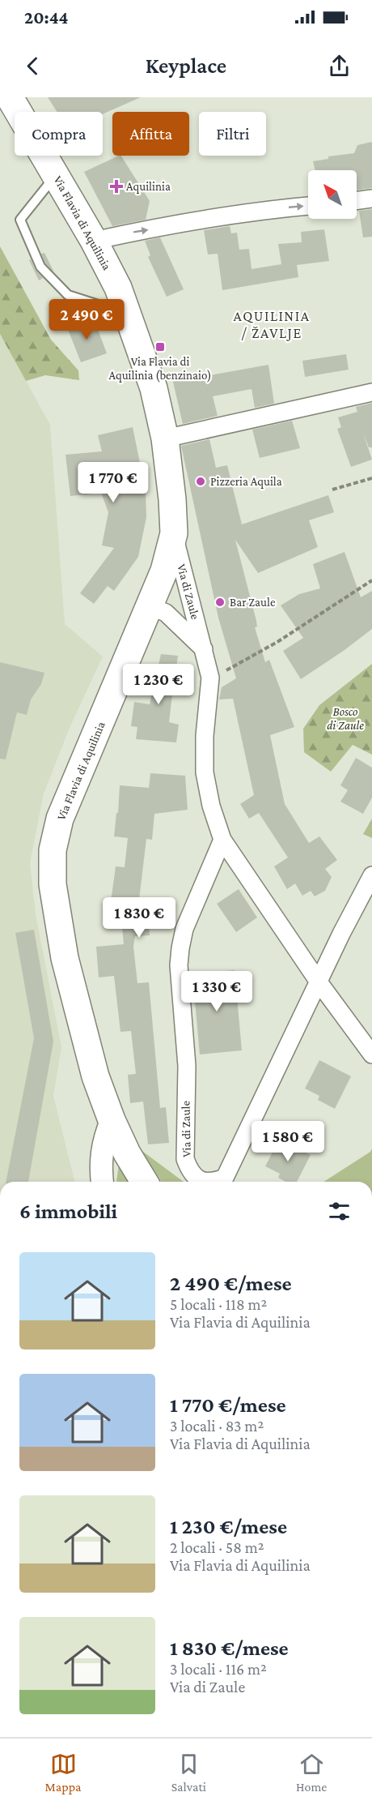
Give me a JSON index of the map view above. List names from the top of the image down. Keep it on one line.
{"streets":{"main road":["Via Flavia di Aquilinia"],"street":["Via di Zaule"]},"crossings":[["Via Flavia di Aquilinia","Via di Zaule"]],"districts":["AQUILINIA / ŽAVLJE"],"parks":["Bosco di Zaule"],"places":{"health":["Aquilinia"],"transit":["Via Flavia di Aquilinia (benzinaio)"],"other":["Pizzeria Aquila","Bar Zaule"]},"north":"top left","page":{"status":"20:44","header":"Keyplace","chip":["Compra","Affitta","Filtri"],"price":["2 490 €","1 770 €","1 230 €","1 830 €","1 330 €","1 580 €"],"heading":"6 immobili","list":[{"name":"2 490 €/mese","note":"5 locali · 118 m² · Via Flavia di Aquilinia"},{"name":"1 770 €/mese","note":"3 locali · 83 m² · Via Flavia di Aquilinia"},{"name":"1 230 €/mese","note":"2 locali · 58 m² · Via Flavia di Aquilinia"},{"name":"1 830 €/mese","note":"3 locali · 116 m² · Via di Zaule"}],"tabs":["Mappa","Salvati","Home"]}}
